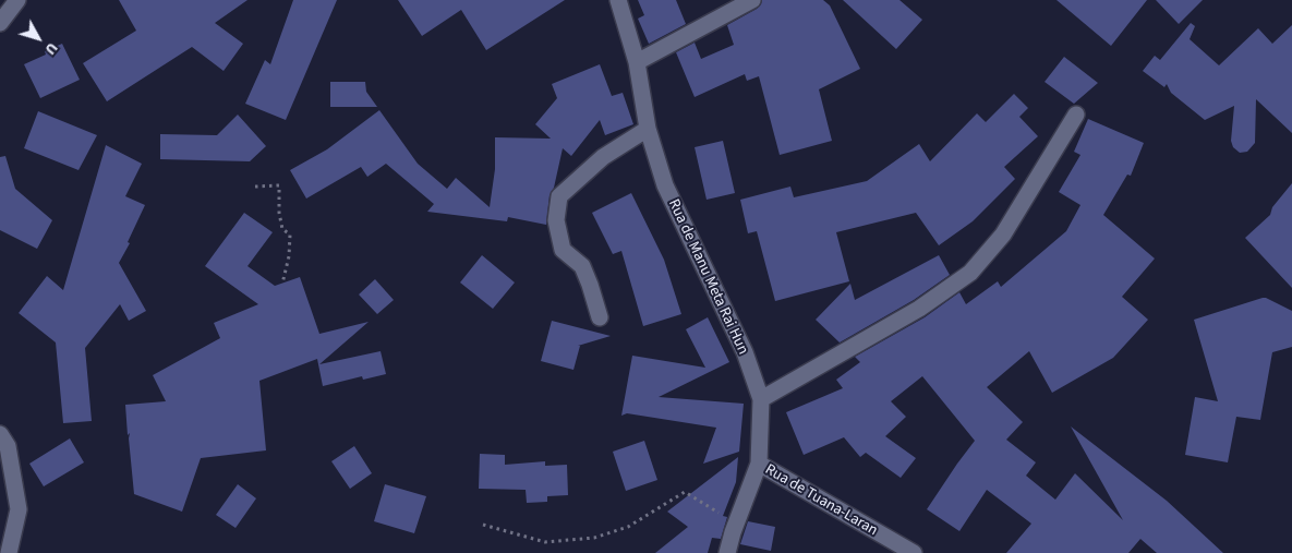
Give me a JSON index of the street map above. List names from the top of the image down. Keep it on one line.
{"streets":{"street":["Rua de Manu Meta Rai Hun","Rua de Tuana-Laran"]},"crossings":[["Rua de Manu Meta Rai Hun","Rua de Tuana-Laran"]],"north":"bottom right"}
